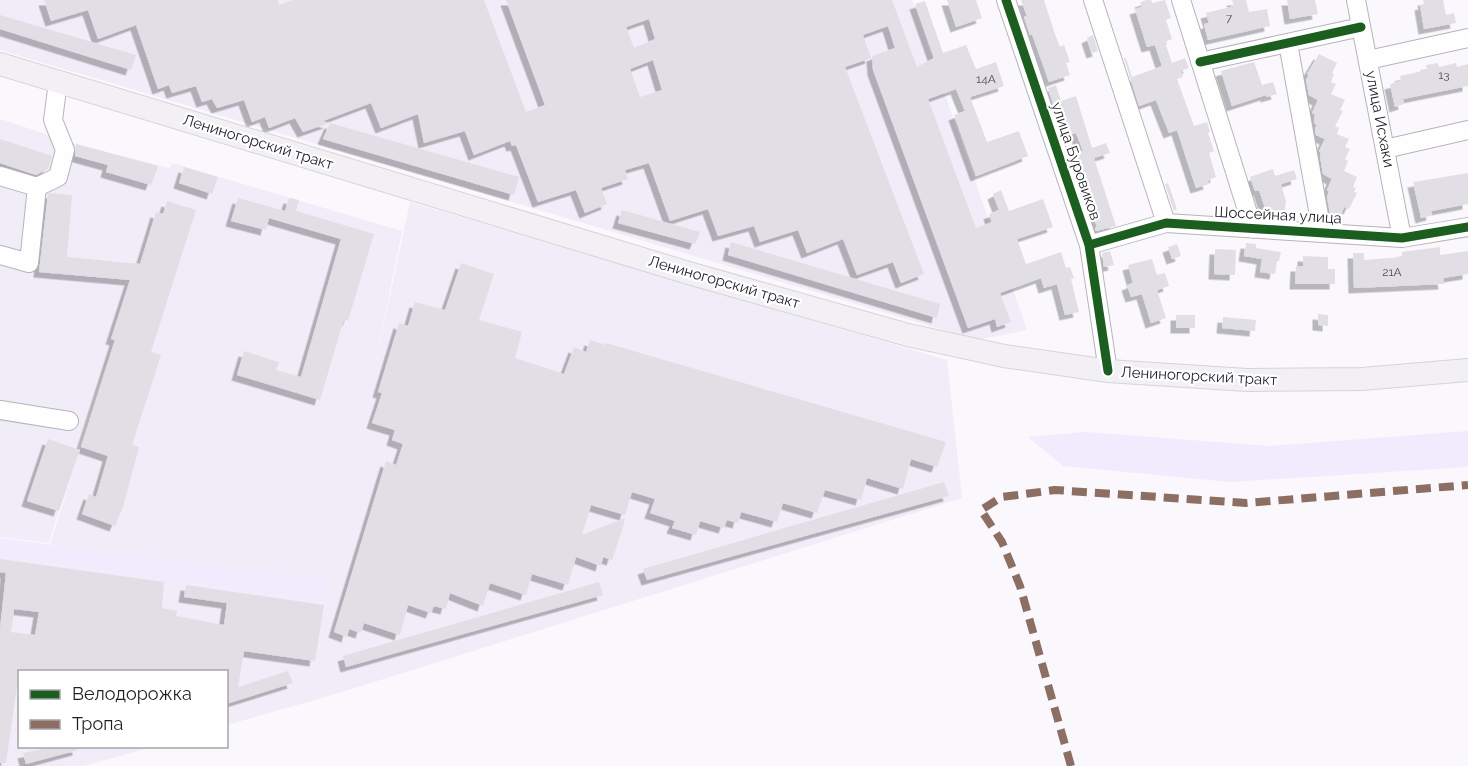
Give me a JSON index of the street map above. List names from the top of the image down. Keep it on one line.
{"streets":{"main road":["Лениногорский тракт"],"street":["улица Исхаки","улица Буровиков","Шоссейная улица"]},"crossings":[["улица Исхаки","Шоссейная улица"],["Лениногорский тракт","улица Буровиков"],["улица Буровиков","Шоссейная улица"]],"house_numbers":["7","13","14А","21А"],"legend":["Велодорожка","Тропа"]}
